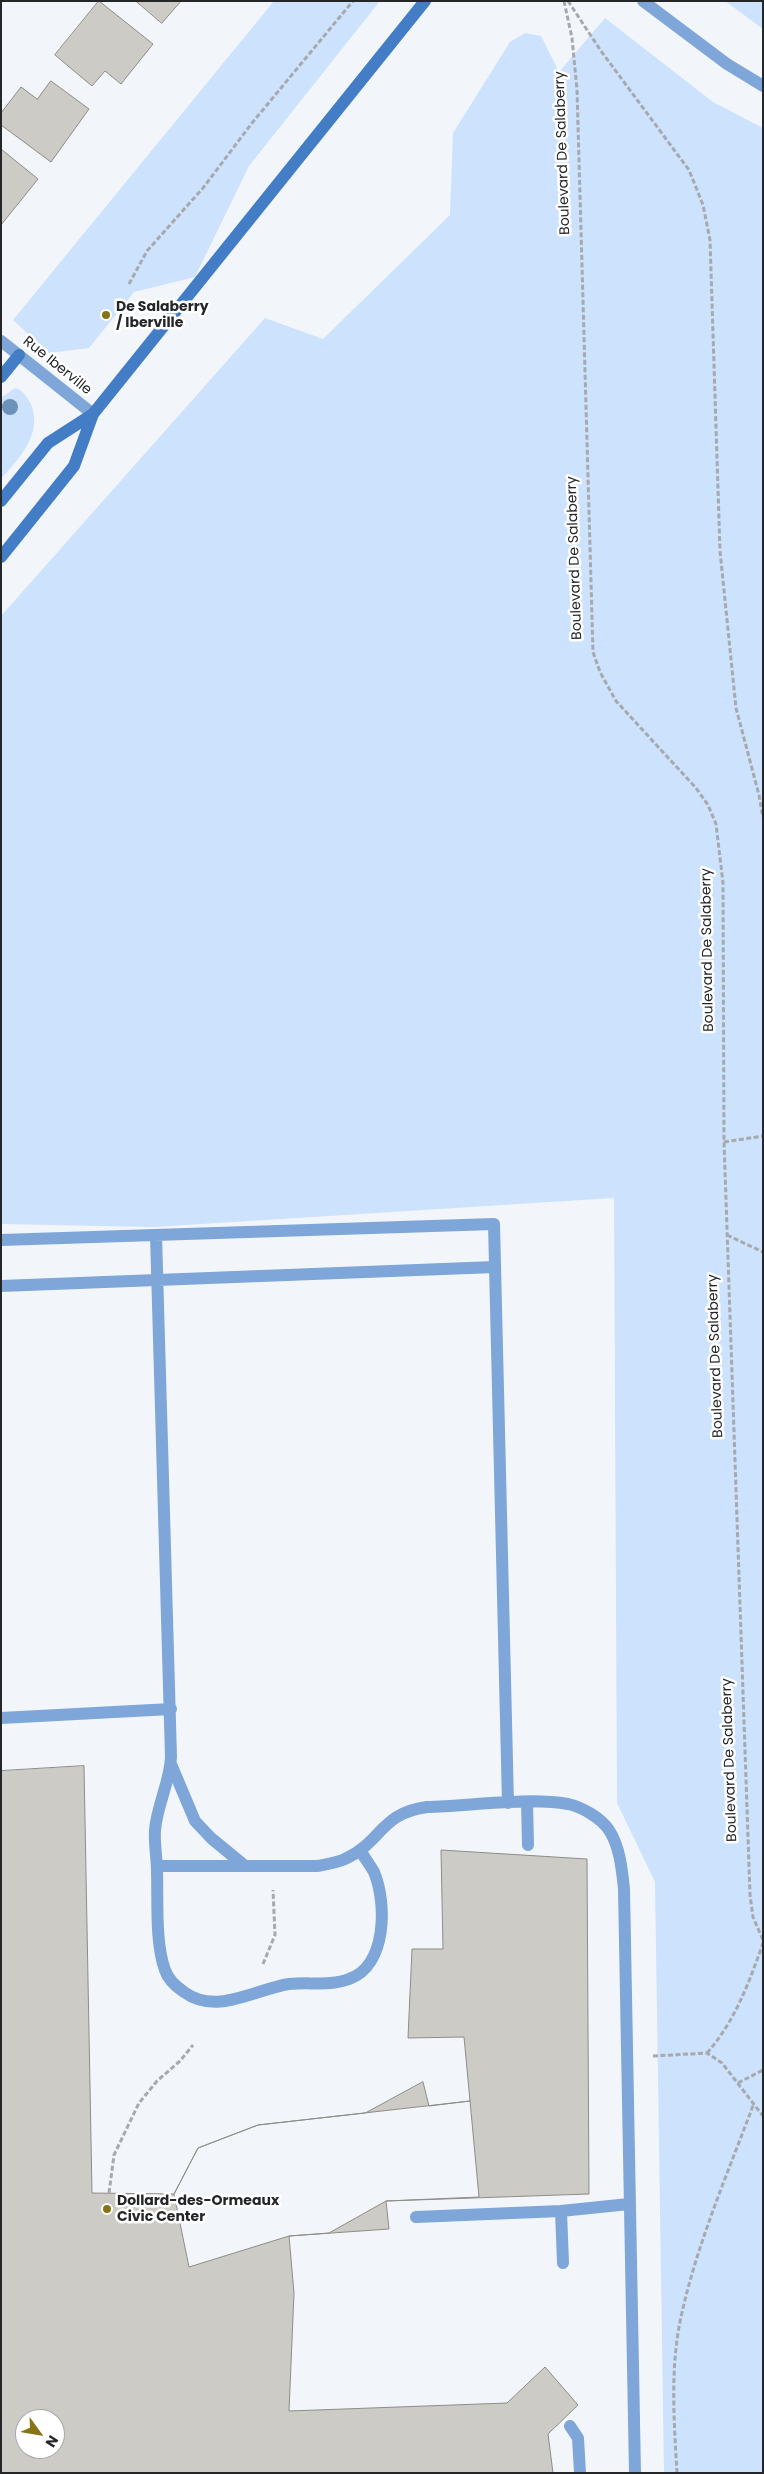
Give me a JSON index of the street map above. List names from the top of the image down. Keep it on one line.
{"streets":{"street":["Rue Iberville"],"path":["Boulevard De Salaberry"]},"places":["De Salaberry / Iberville","Dollard-des-Ormeaux Civic Center"],"north":"bottom right"}
